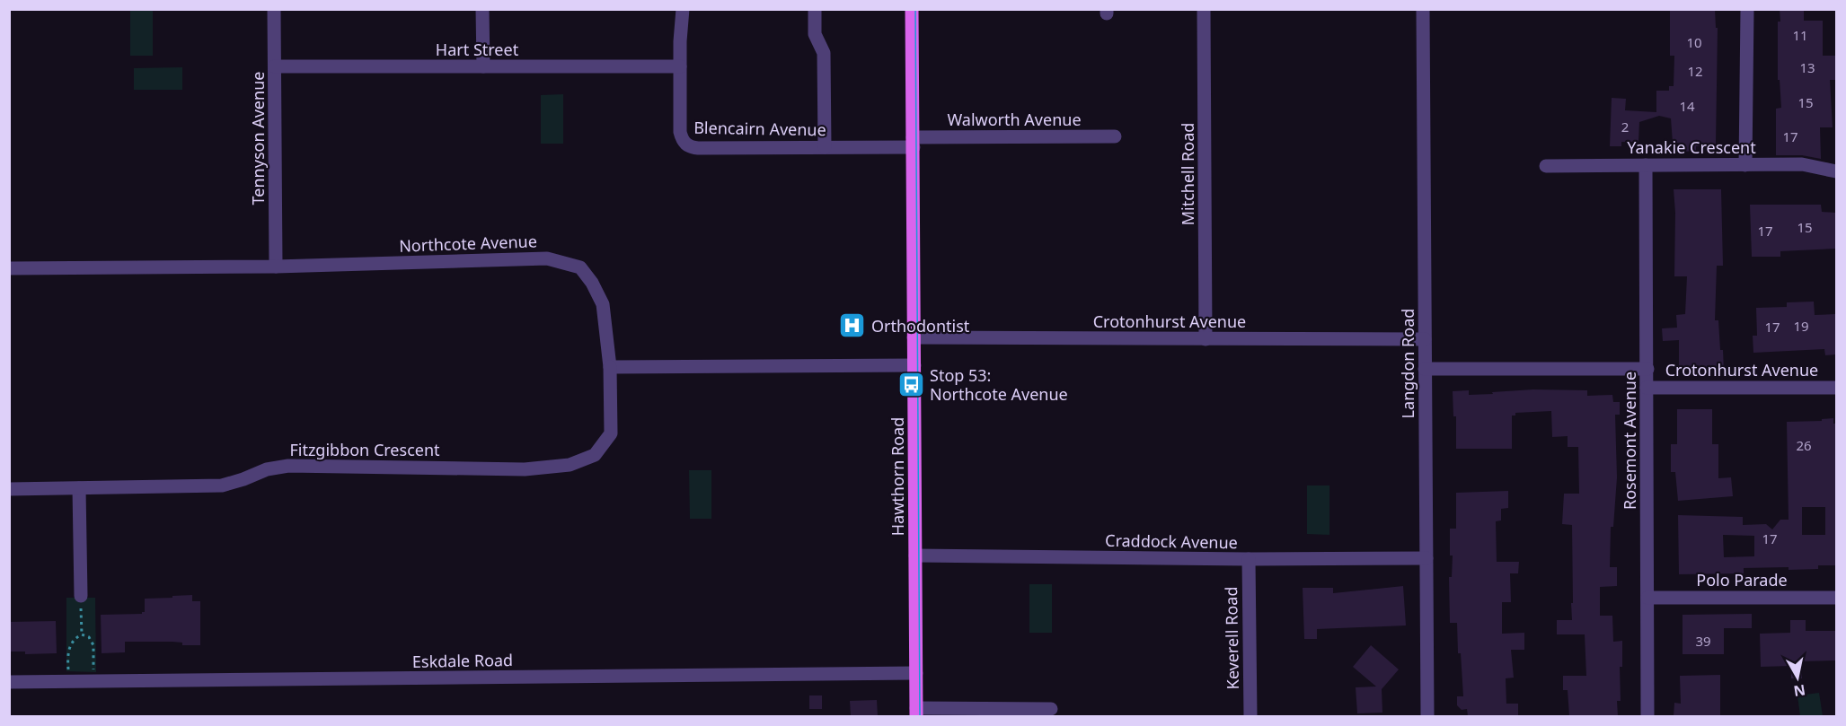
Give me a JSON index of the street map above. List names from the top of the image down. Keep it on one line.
{"streets":{"main road":["Hawthorn Road"],"street":["Hart Street","Walworth Avenue","Blencairn Avenue","Tennyson Avenue","Yanakie Crescent","Mitchell Road","Northcote Avenue","Crotonhurst Avenue","Langdon Road","Rosemont Avenue","Fitzgibbon Crescent","Craddock Avenue","Polo Parade","Keverell Road","Eskdale Road"]},"crossings":[["Hart Street","Blencairn Avenue"],["Hart Street","Tennyson Avenue"],["Walworth Avenue","Blencairn Avenue"],["Walworth Avenue","Hawthorn Road"],["Blencairn Avenue","Hawthorn Road"],["Tennyson Avenue","Northcote Avenue"],["Yanakie Crescent","Rosemont Avenue"],["Mitchell Road","Crotonhurst Avenue"],["Northcote Avenue","Fitzgibbon Crescent"],["Crotonhurst Avenue","Langdon Road"],["Crotonhurst Avenue","Rosemont Avenue"],["Crotonhurst Avenue","Hawthorn Road"],["Langdon Road","Craddock Avenue"],["Rosemont Avenue","Polo Parade"],["Hawthorn Road","Craddock Avenue"],["Hawthorn Road","Eskdale Road"],["Craddock Avenue","Keverell Road"]],"places":{"hospital":["Orthodontist"],"bus stop":["Stop 53: Northcote Avenue"]},"house_numbers":["11","10","13","12","15","14","2","17","15","17","19","17","26","17","39"],"north":"bottom"}
